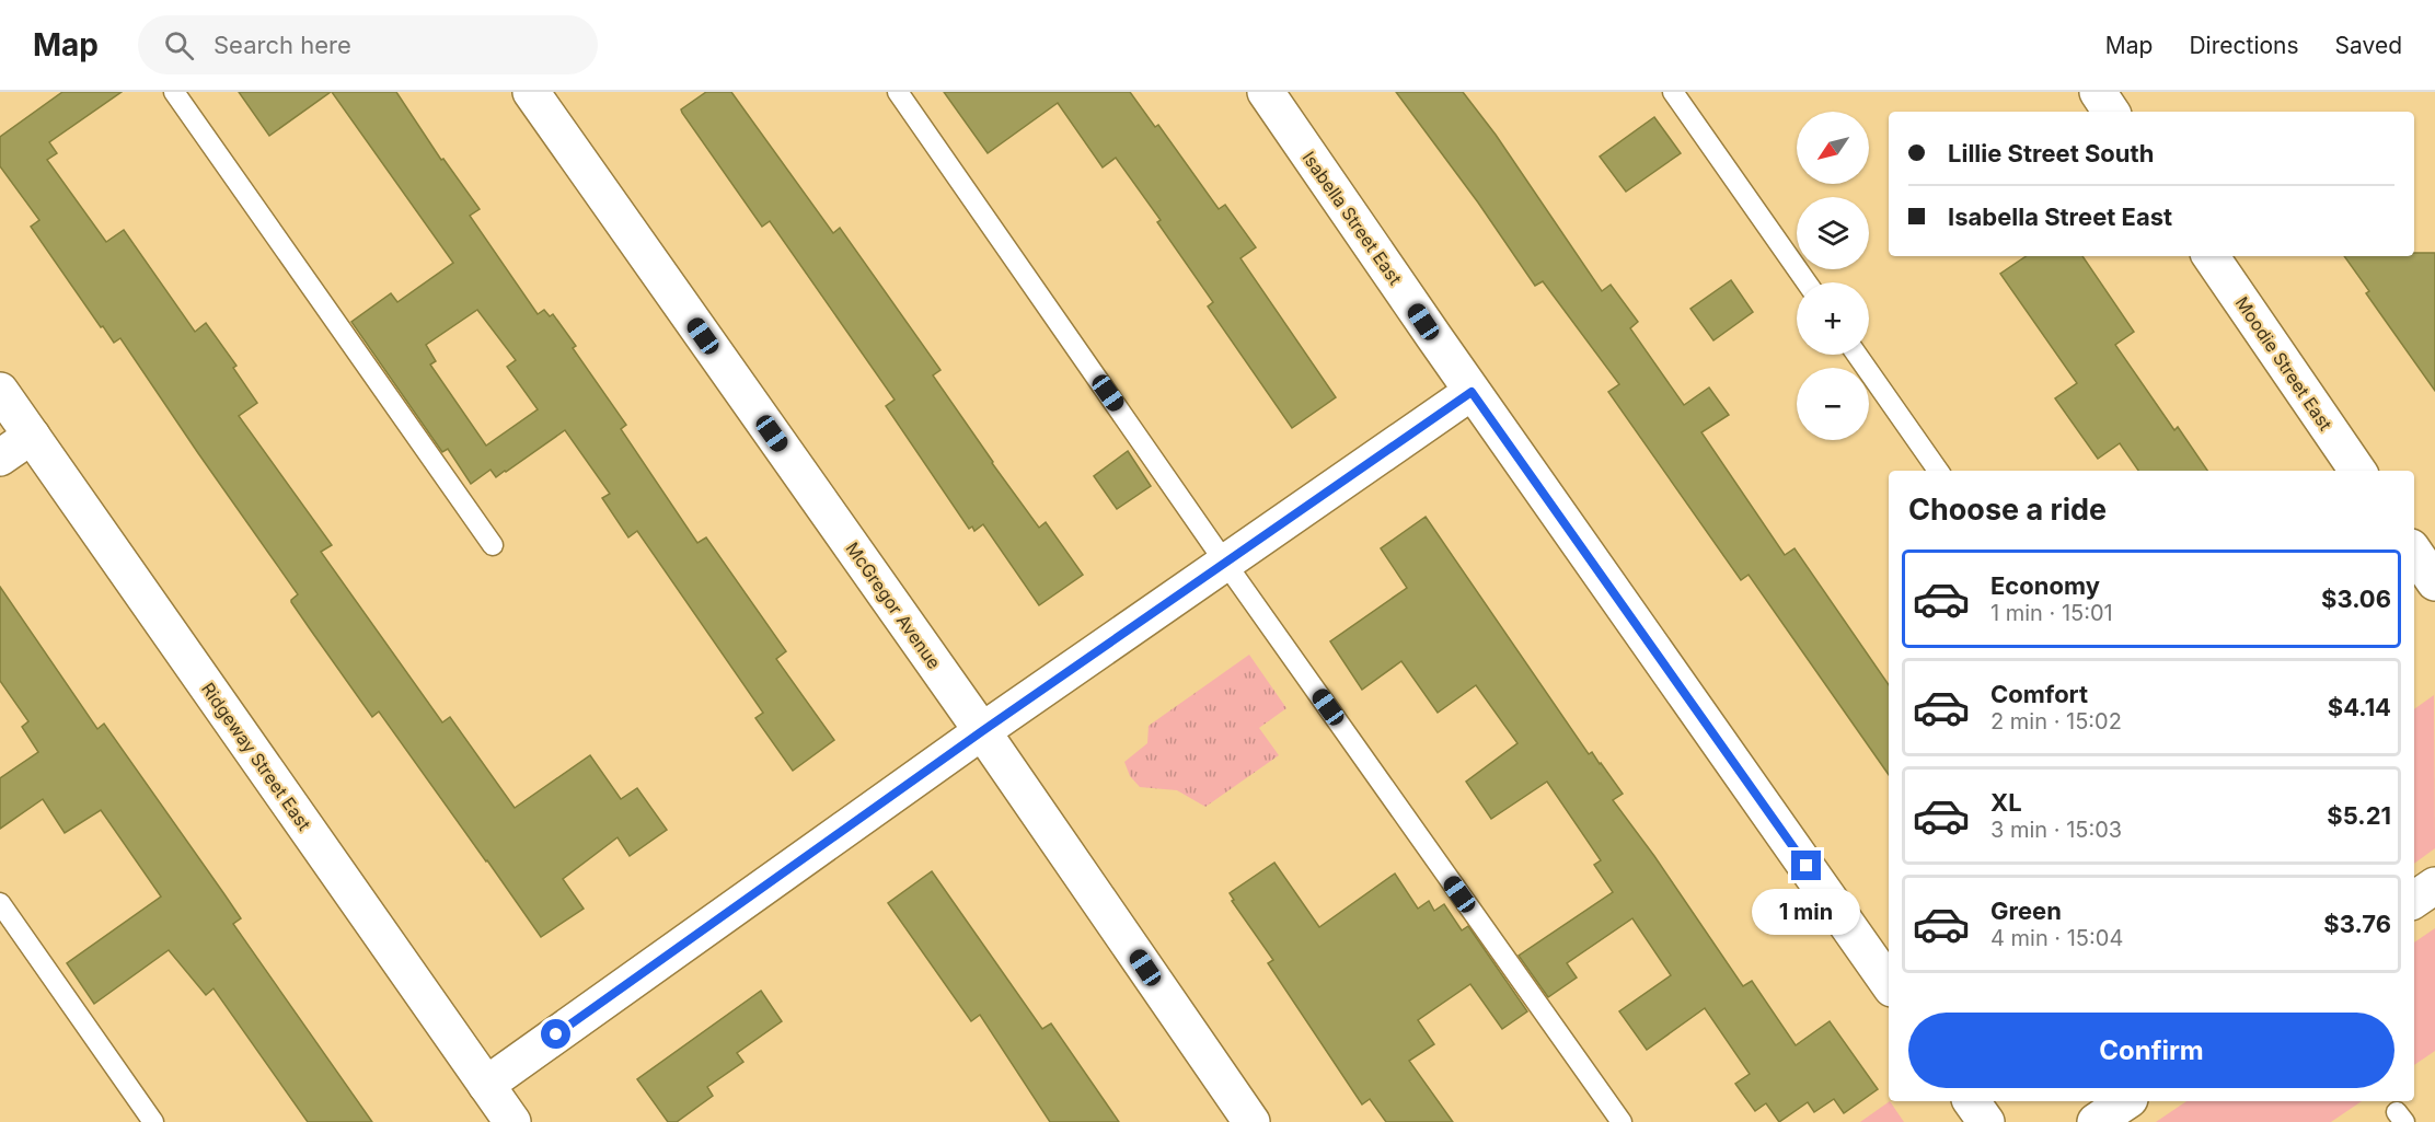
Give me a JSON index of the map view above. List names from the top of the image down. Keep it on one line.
{"streets":{"street":["Isabella Street East","Moodie Street East","McGregor Avenue","Ridgeway Street East"]},"north":"bottom left","page":{"header":"Map","search":"Search here","nav":["Map","Directions","Saved"],"map_buttons":["+","−"],"banner":["Lillie Street South","Isabella Street East"],"heading":"Choose a ride","list":[{"name":"Economy","note":"1 min · 15:01","value":"$3.06"},{"name":"Comfort","note":"2 min · 15:02","value":"$4.14"},{"name":"XL","note":"3 min · 15:03","value":"$5.21"},{"name":"Green","note":"4 min · 15:04","value":"$3.76"}],"bubble":"1 min","buttons":"Confirm"}}
